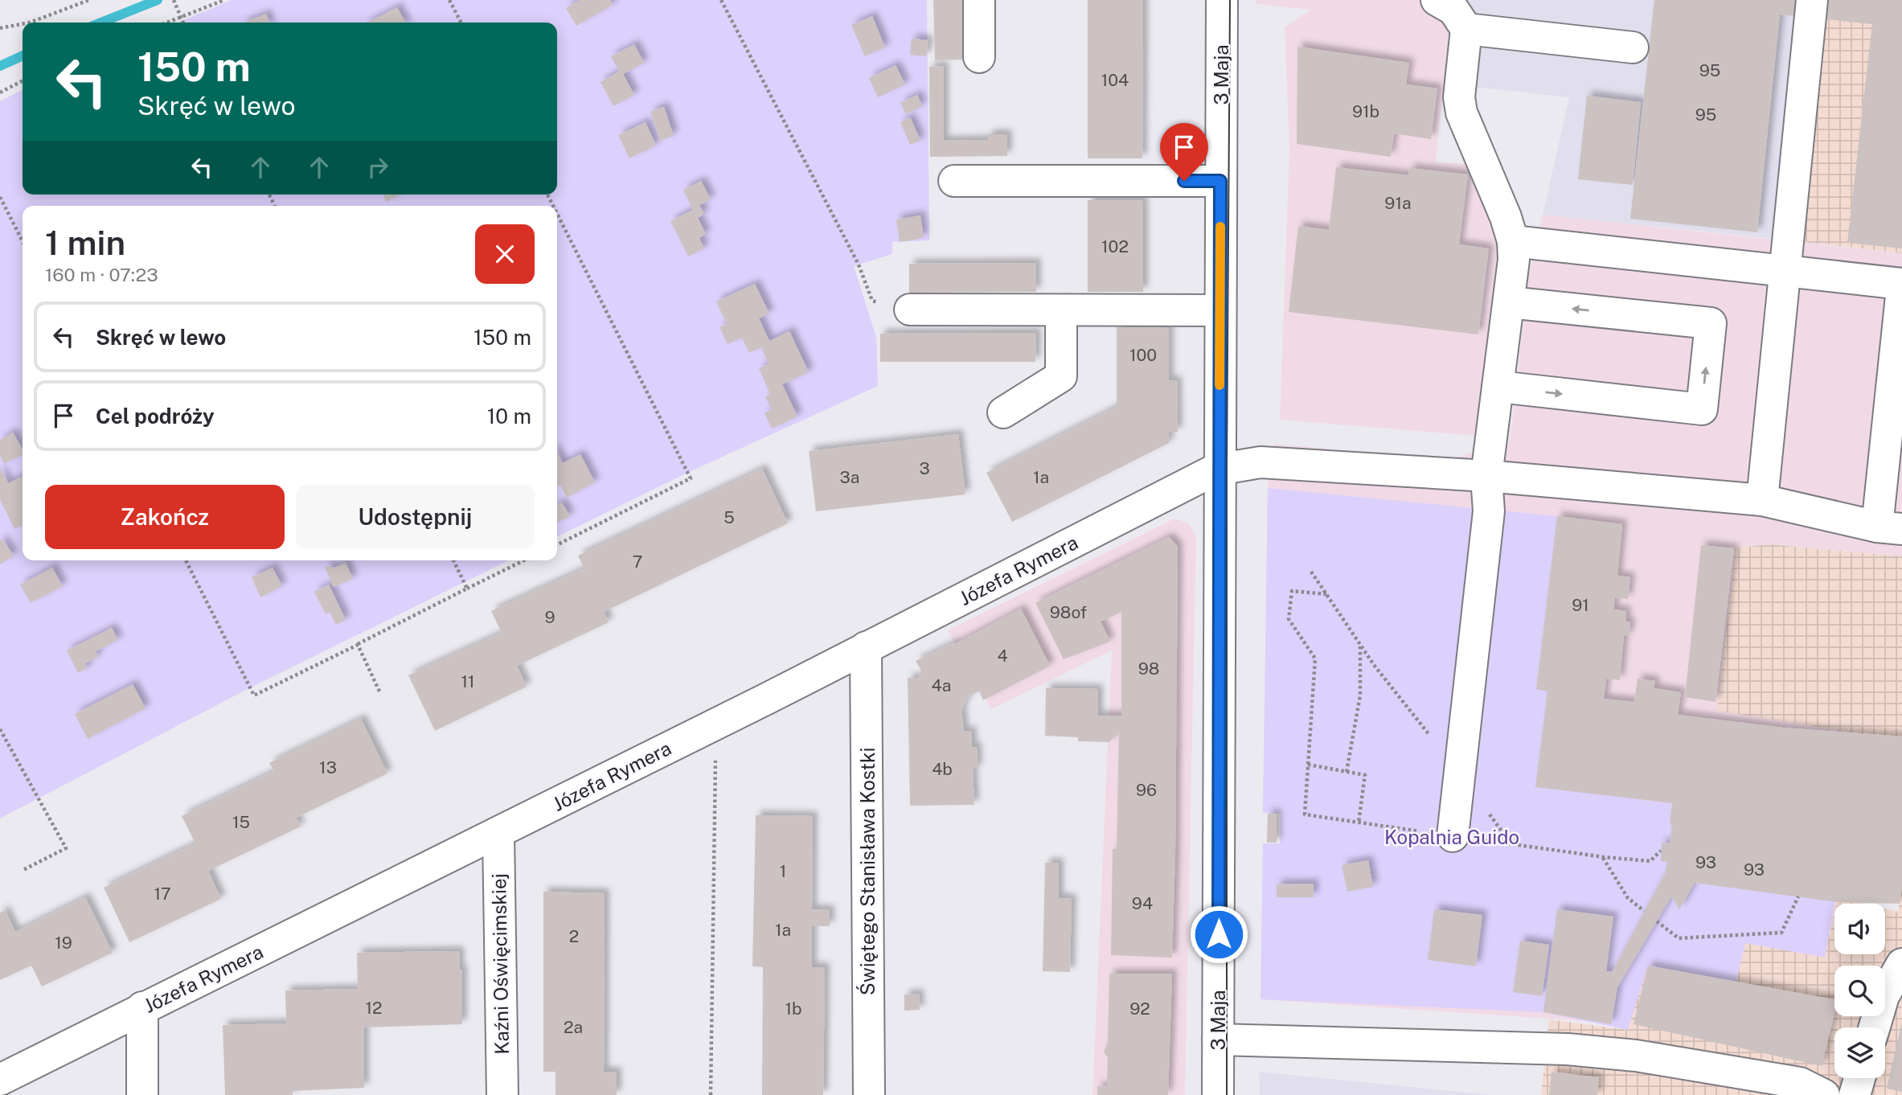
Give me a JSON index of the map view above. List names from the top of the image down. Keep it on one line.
{"streets":{"street":["3 Maja","Józefa Rymera","Świętego Stanisława Kostki","Kaźni Oświęcimskiej"]},"crossings":[["3 Maja","Józefa Rymera"],["Józefa Rymera","Świętego Stanisława Kostki"],["Józefa Rymera","Kaźni Oświęcimskiej"]],"parks":["Kopalnia Guido"],"house_numbers":["95","104","91b","95","91a","102","100","3","3a","1a","5","7","91","98of","9","4","98","11","4a","13","4b","96","15","93","93","1","17","94","1a","2","19","12","1b","92","2a"],"page":{"turn":["150 m","Skręć w lewo"],"heading":["1 min","160 m · 07:23"],"list":[{"name":"Skręć w lewo","value":"150 m"},{"name":"Cel podróży","value":"10 m"}],"buttons":["Zakończ","Udostępnij"]}}
